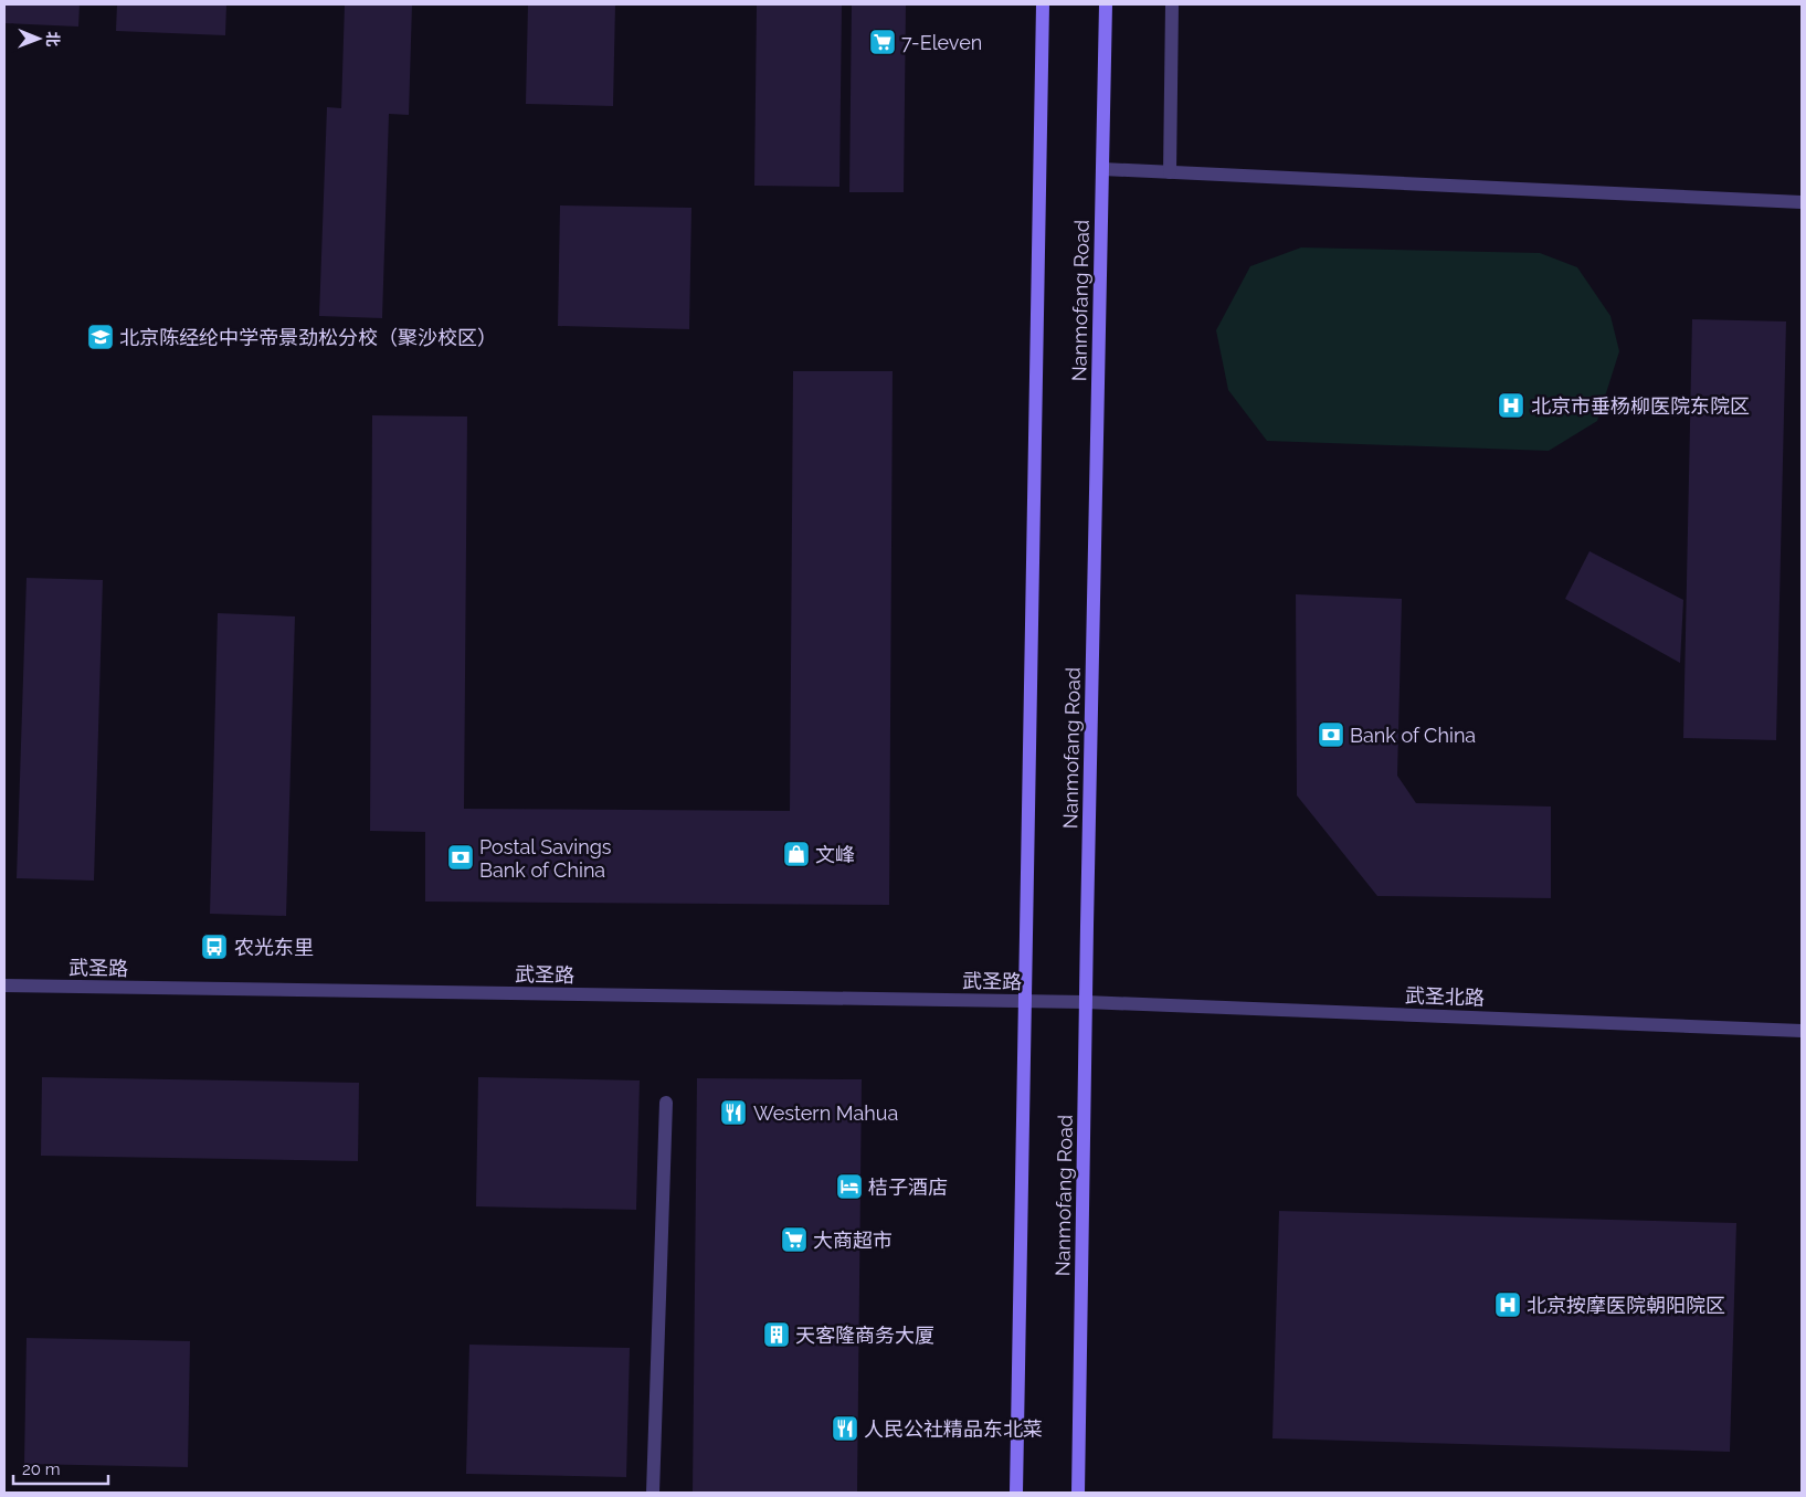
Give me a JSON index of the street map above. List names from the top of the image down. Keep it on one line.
{"streets":{"main road":["Nanmofang Road"],"street":["武圣路","武圣北路"]},"crossings":[["Nanmofang Road","武圣路"],["Nanmofang Road","武圣北路"],["武圣路","武圣北路"]],"places":{"supermarket":["7-Eleven","大商超市"],"school or university":["北京陈经纶中学帝景劲松分校（聚沙校区）"],"hospital":["北京市垂杨柳医院东院区","北京按摩医院朝阳院区"],"bank":["Bank of China","Postal Savings Bank of China"],"shop":["文峰"],"bus stop":["农光东里"],"restaurant":["Western Mahua","人民公社精品东北菜"],"hotel":["桔子酒店"],"building":["天客隆商务大厦"]},"scale_bar":"20 m","north":"right"}
